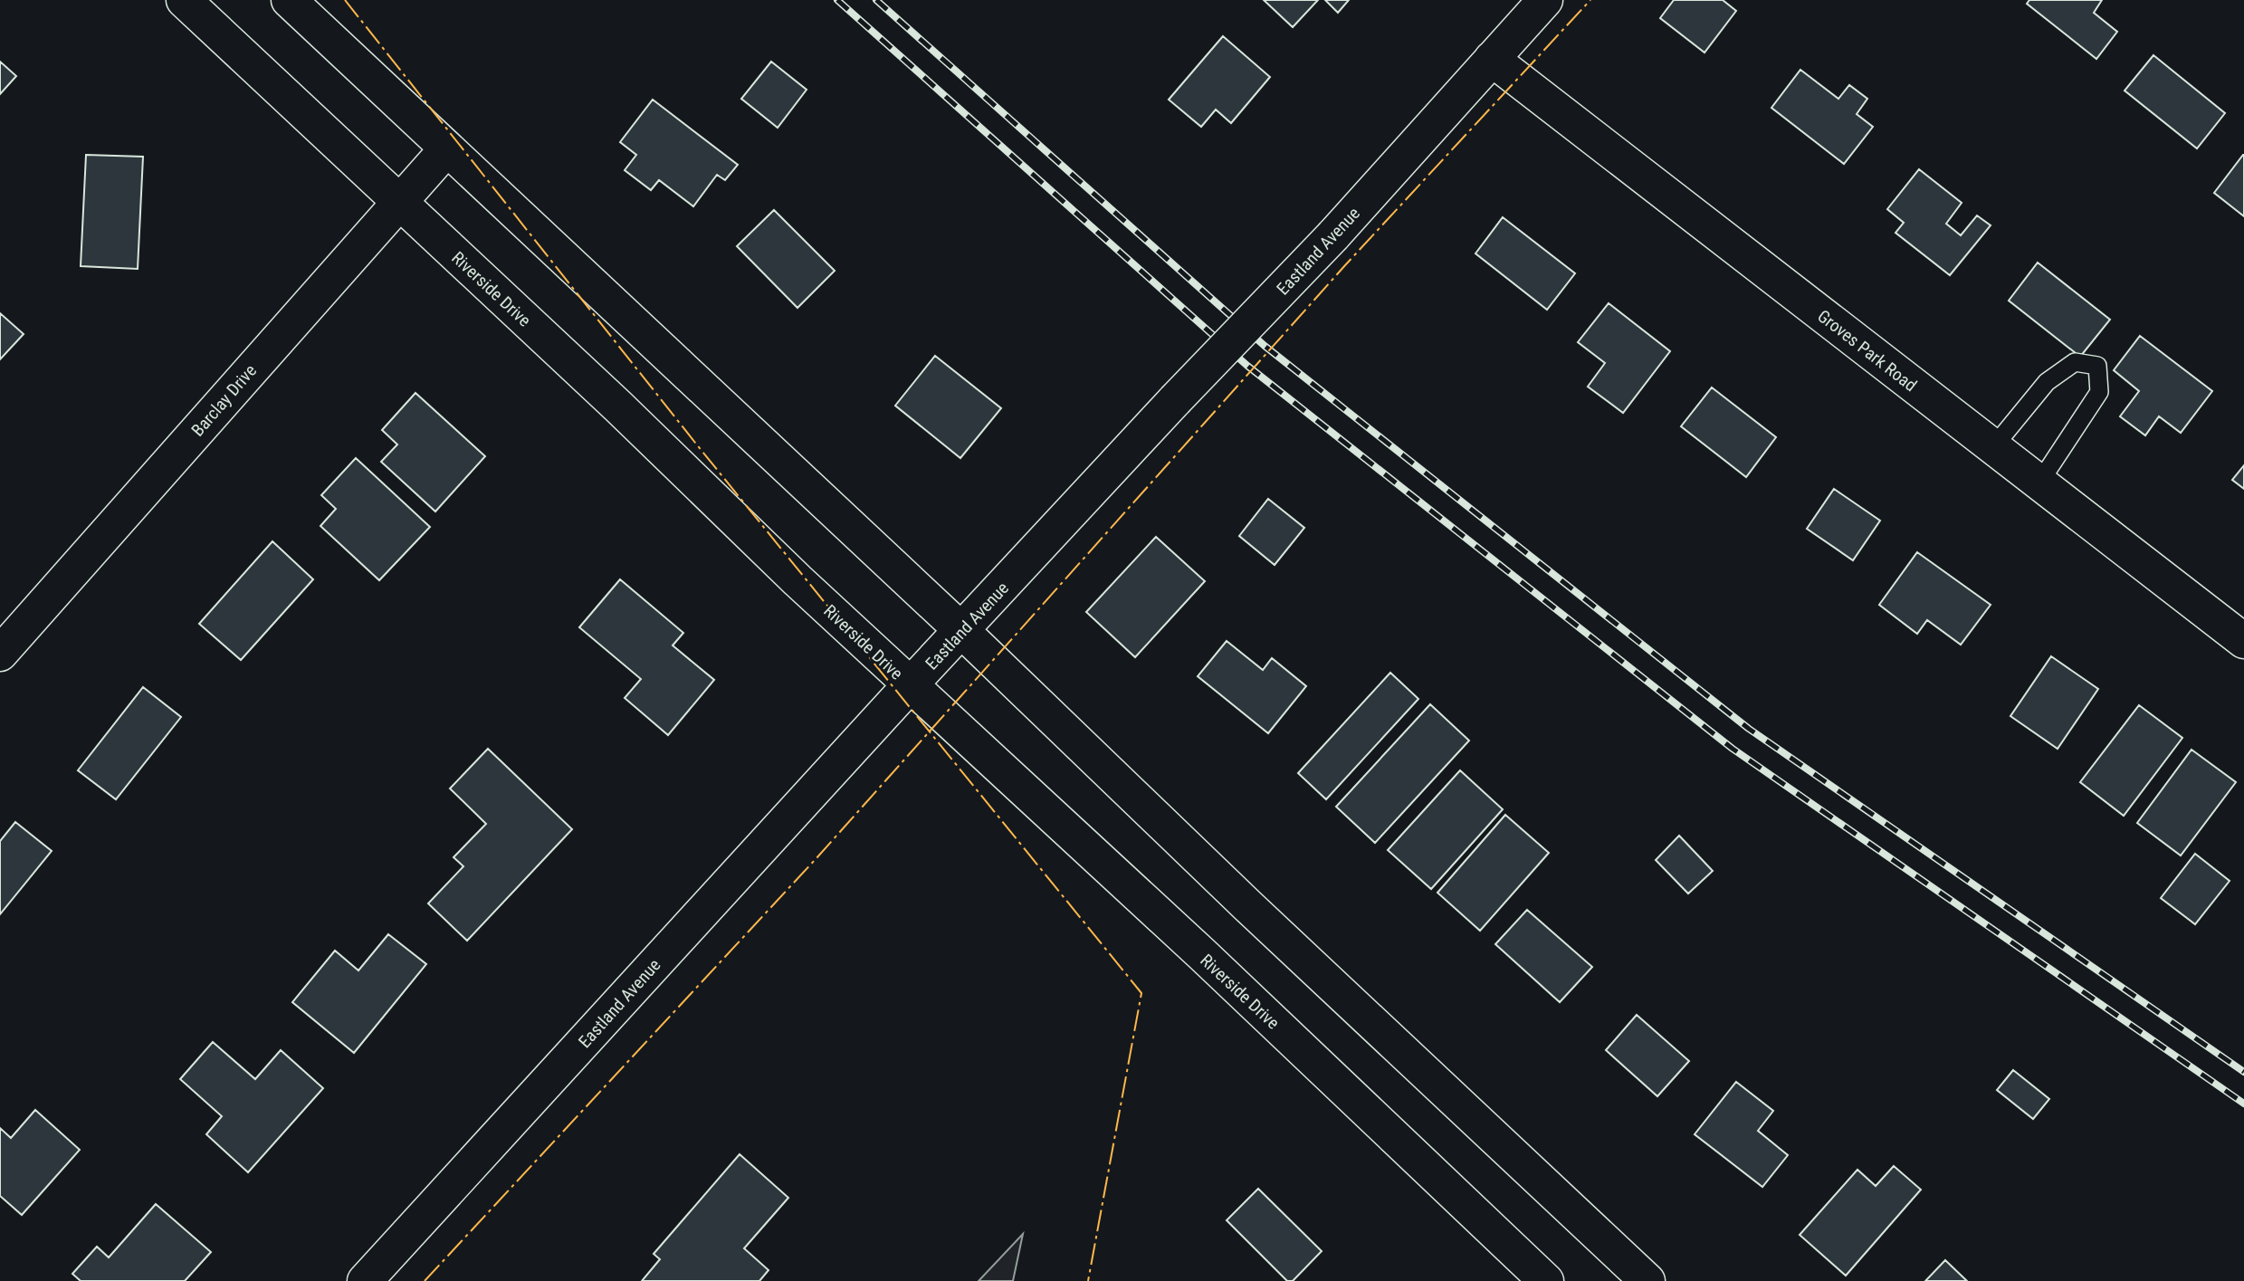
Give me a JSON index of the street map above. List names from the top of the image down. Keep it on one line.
{"streets":{"street":["Eastland Avenue","Riverside Drive","Groves Park Road","Barclay Drive"]},"crossings":[["Eastland Avenue","Riverside Drive"],["Eastland Avenue","Groves Park Road"],["Riverside Drive","Barclay Drive"]]}
